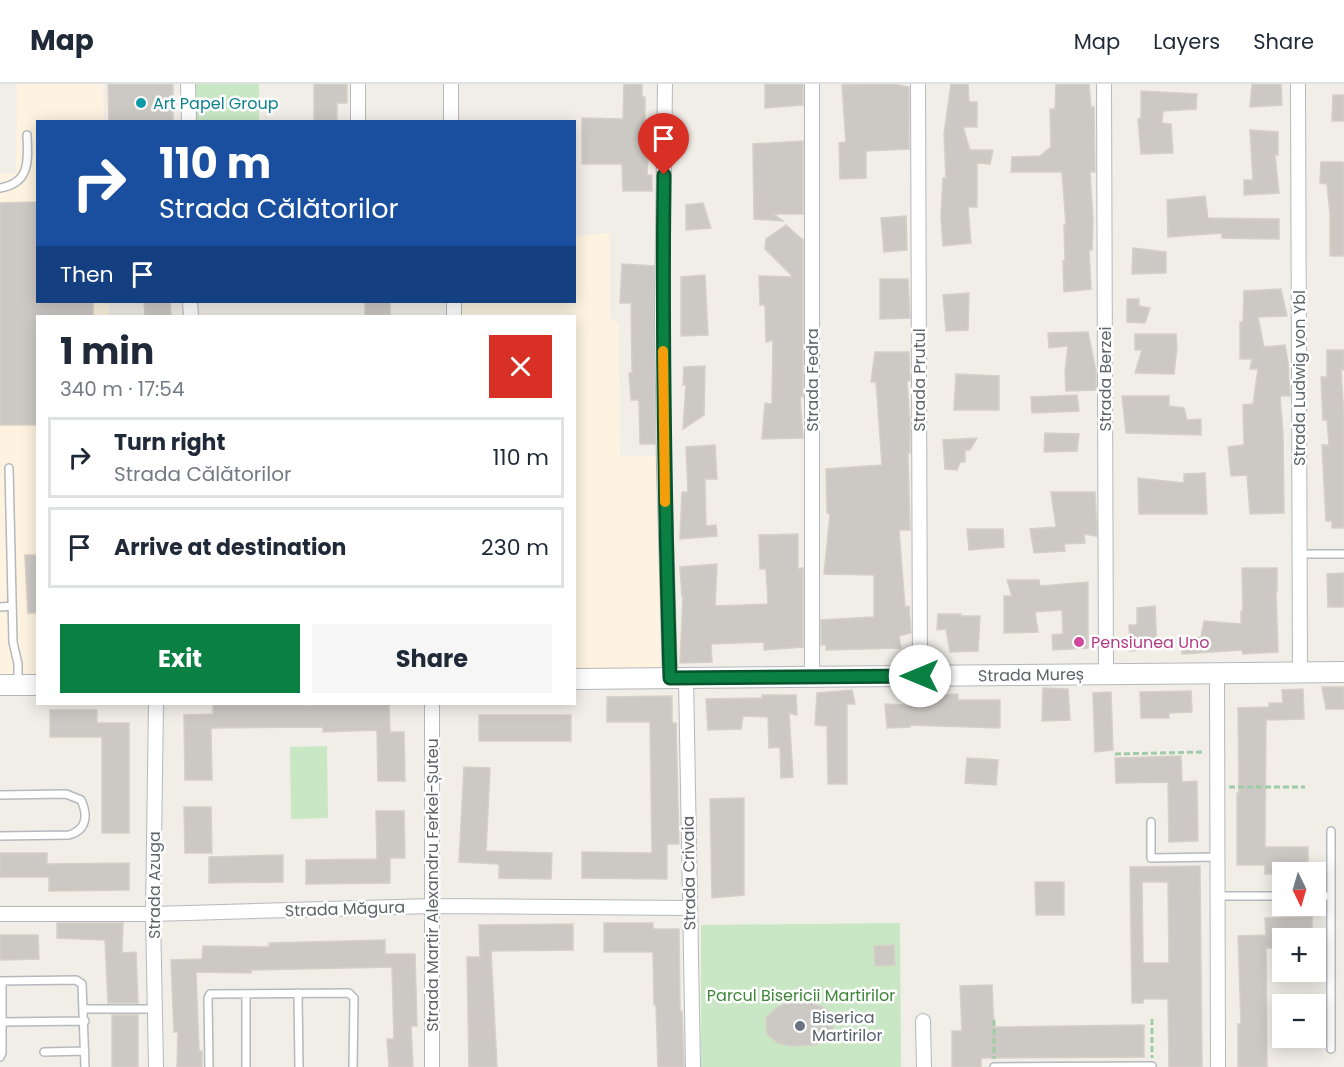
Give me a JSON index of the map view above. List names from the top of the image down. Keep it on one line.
{"streets":{"street":["Strada Ludwig von Ybl","Strada Berzei","Strada Fedra","Strada Prutul","Strada Mureș","Strada Crivaia","Strada Azuga","Strada Martir Alexandru Ferkel-Șuteu","Strada Măgura"]},"crossings":[["Strada Ludwig von Ybl","Strada Mureș"],["Strada Berzei","Strada Mureș"],["Strada Fedra","Strada Mureș"],["Strada Prutul","Strada Mureș"],["Strada Mureș","Strada Crivaia"],["Strada Crivaia","Strada Măgura"],["Strada Azuga","Strada Măgura"],["Strada Martir Alexandru Ferkel-Șuteu","Strada Măgura"]],"parks":["Parcul Bisericii Martirilor"],"places":["Art Papel Group","Pensiunea Uno","Biserica Martirilor"],"north":"bottom","page":{"header":"Map","nav":["Map","Layers","Share"],"turn":["110 m","Strada Călătorilor"],"then":"Then","heading":["1 min","340 m · 17:54"],"list":[{"name":"Turn right","note":"Strada Călătorilor","value":"110 m"},{"name":"Arrive at destination","value":"230 m"}],"buttons":["Exit","Share"],"map_buttons":["+","−"]}}
